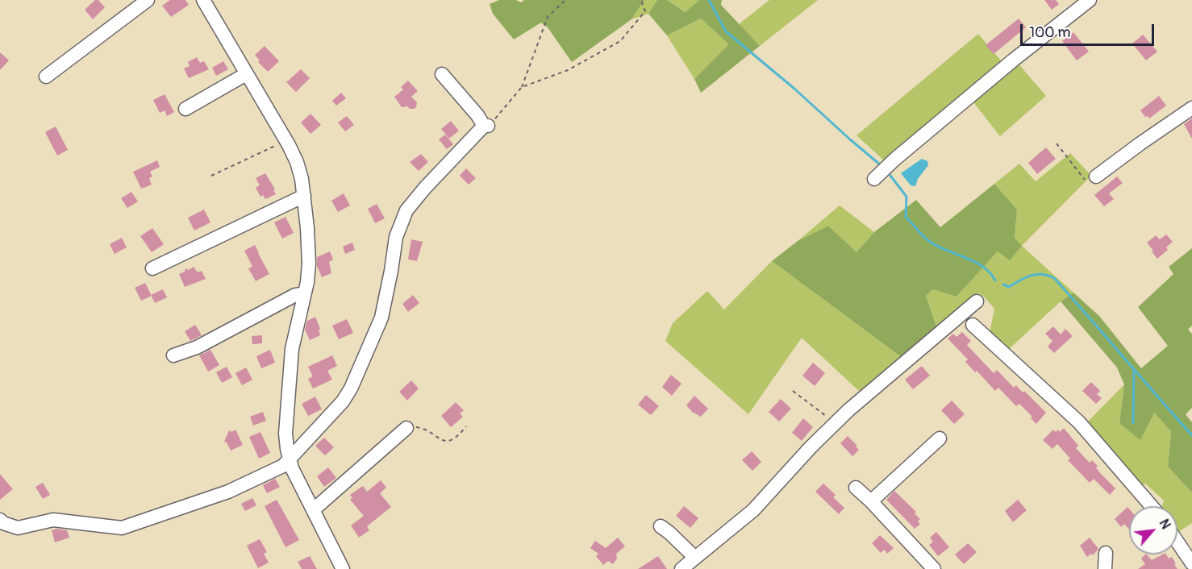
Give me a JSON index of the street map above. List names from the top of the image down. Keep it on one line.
{"scale_bar":"100 m","north":"top right"}
